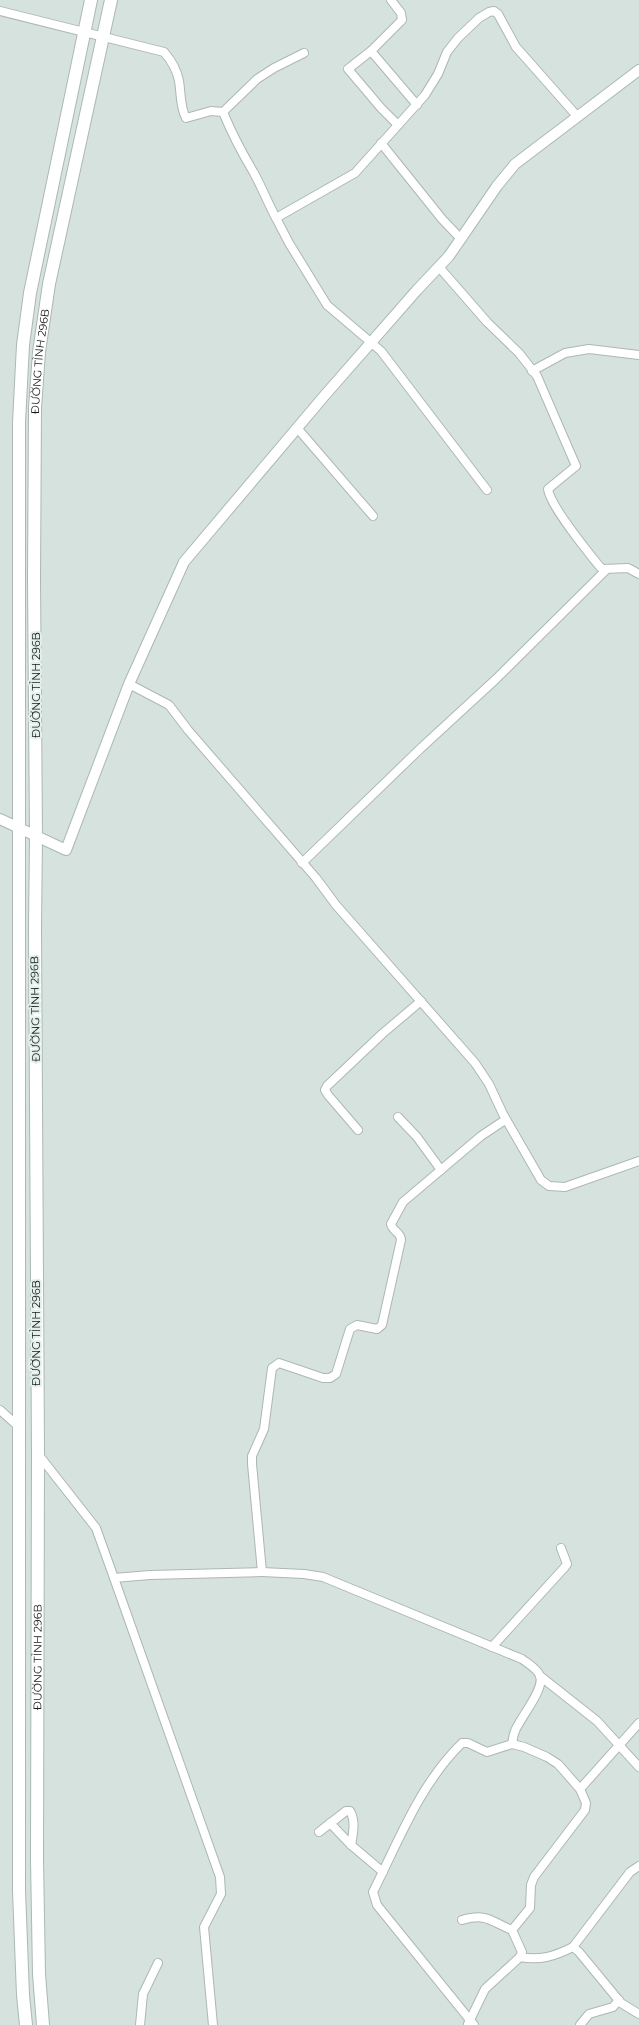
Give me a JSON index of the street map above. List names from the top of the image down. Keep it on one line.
{"streets":{"main road":["ĐƯỜNG TỈNH 296B"]}}
